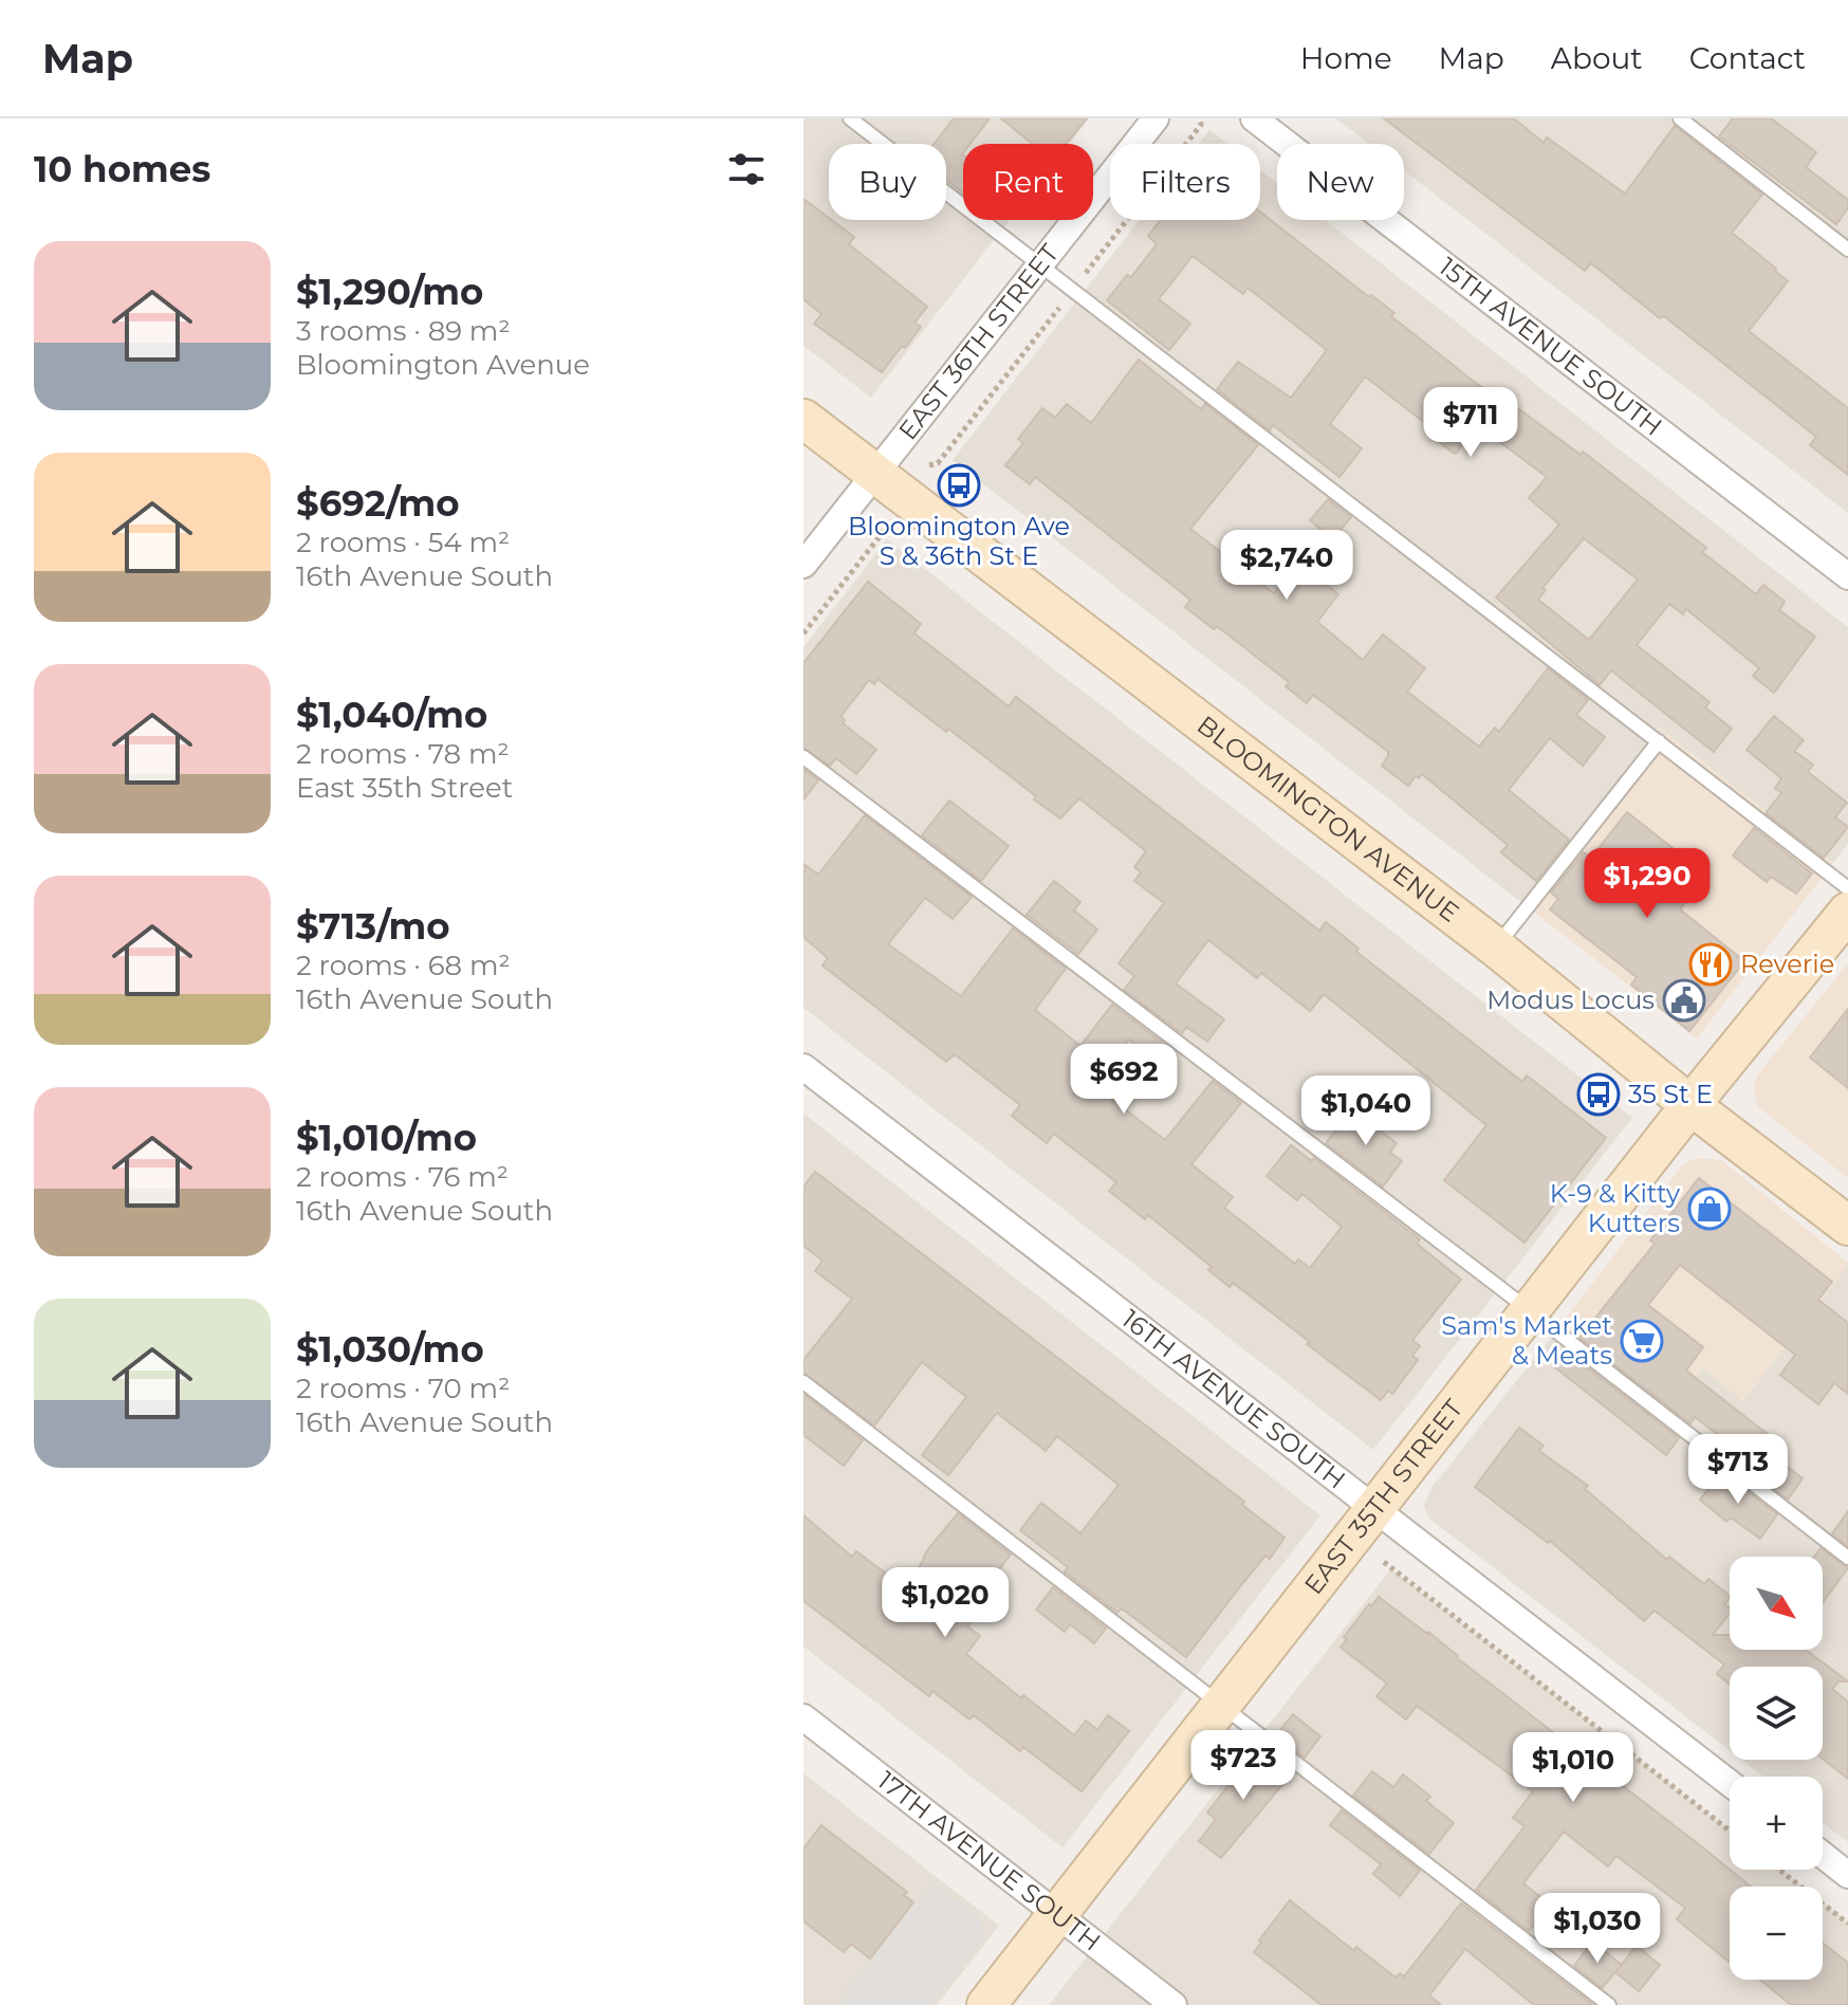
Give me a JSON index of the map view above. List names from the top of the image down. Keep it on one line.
{"streets":{"street":["EAST 36TH STREET","15TH AVENUE SOUTH","BLOOMINGTON AVENUE","16TH AVENUE SOUTH","EAST 35TH STREET","17TH AVENUE SOUTH"]},"crossings":[["EAST 36TH STREET","BLOOMINGTON AVENUE"],["BLOOMINGTON AVENUE","EAST 35TH STREET"],["16TH AVENUE SOUTH","EAST 35TH STREET"],["EAST 35TH STREET","17TH AVENUE SOUTH"]],"places":{"bus stop":["Bloomington Ave S & 36th St E","35 St E"],"restaurant":["Reverie"],"public building":["Modus Locus"],"shop":["K-9 & Kitty Kutters"],"supermarket":["Sam's Market & Meats"]},"north":"bottom right","page":{"header":"Map","nav":["Home","Map","About","Contact"],"heading":"10 homes","chip":["Buy","Rent","Filters","New"],"list":[{"name":"$1,290/mo","note":"3 rooms · 89 m² · Bloomington Avenue"},{"name":"$692/mo","note":"2 rooms · 54 m² · 16th Avenue South"},{"name":"$1,040/mo","note":"2 rooms · 78 m² · East 35th Street"},{"name":"$713/mo","note":"2 rooms · 68 m² · 16th Avenue South"},{"name":"$1,010/mo","note":"2 rooms · 76 m² · 16th Avenue South"},{"name":"$1,030/mo","note":"2 rooms · 70 m² · 16th Avenue South"}],"price":["$711","$2,740","$1,290","$692","$1,040","$713","$1,020","$723","$1,010","$1,030"],"map_buttons":["+","−"]}}
